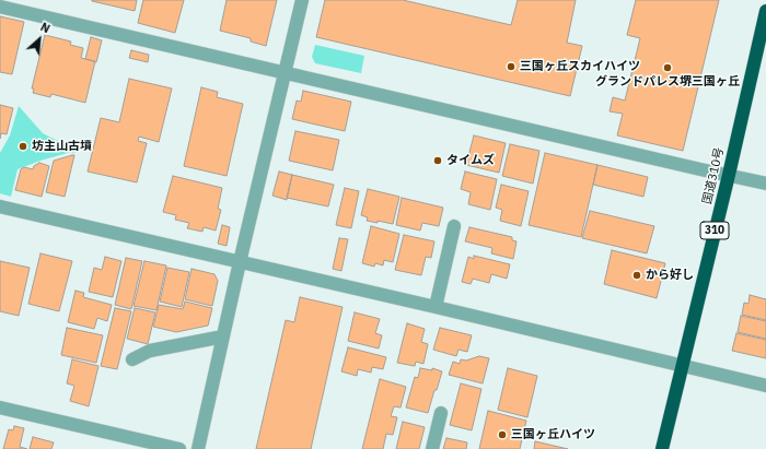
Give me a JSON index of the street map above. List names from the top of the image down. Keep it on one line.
{"streets":{"highway":["国道310号","310"]},"places":["三国ヶ丘スカイハイツ","グランドパレス堺三国ヶ丘","坊主山古墳","タイムズ","から好し","三国ヶ丘ハイツ"],"north":"top right"}
